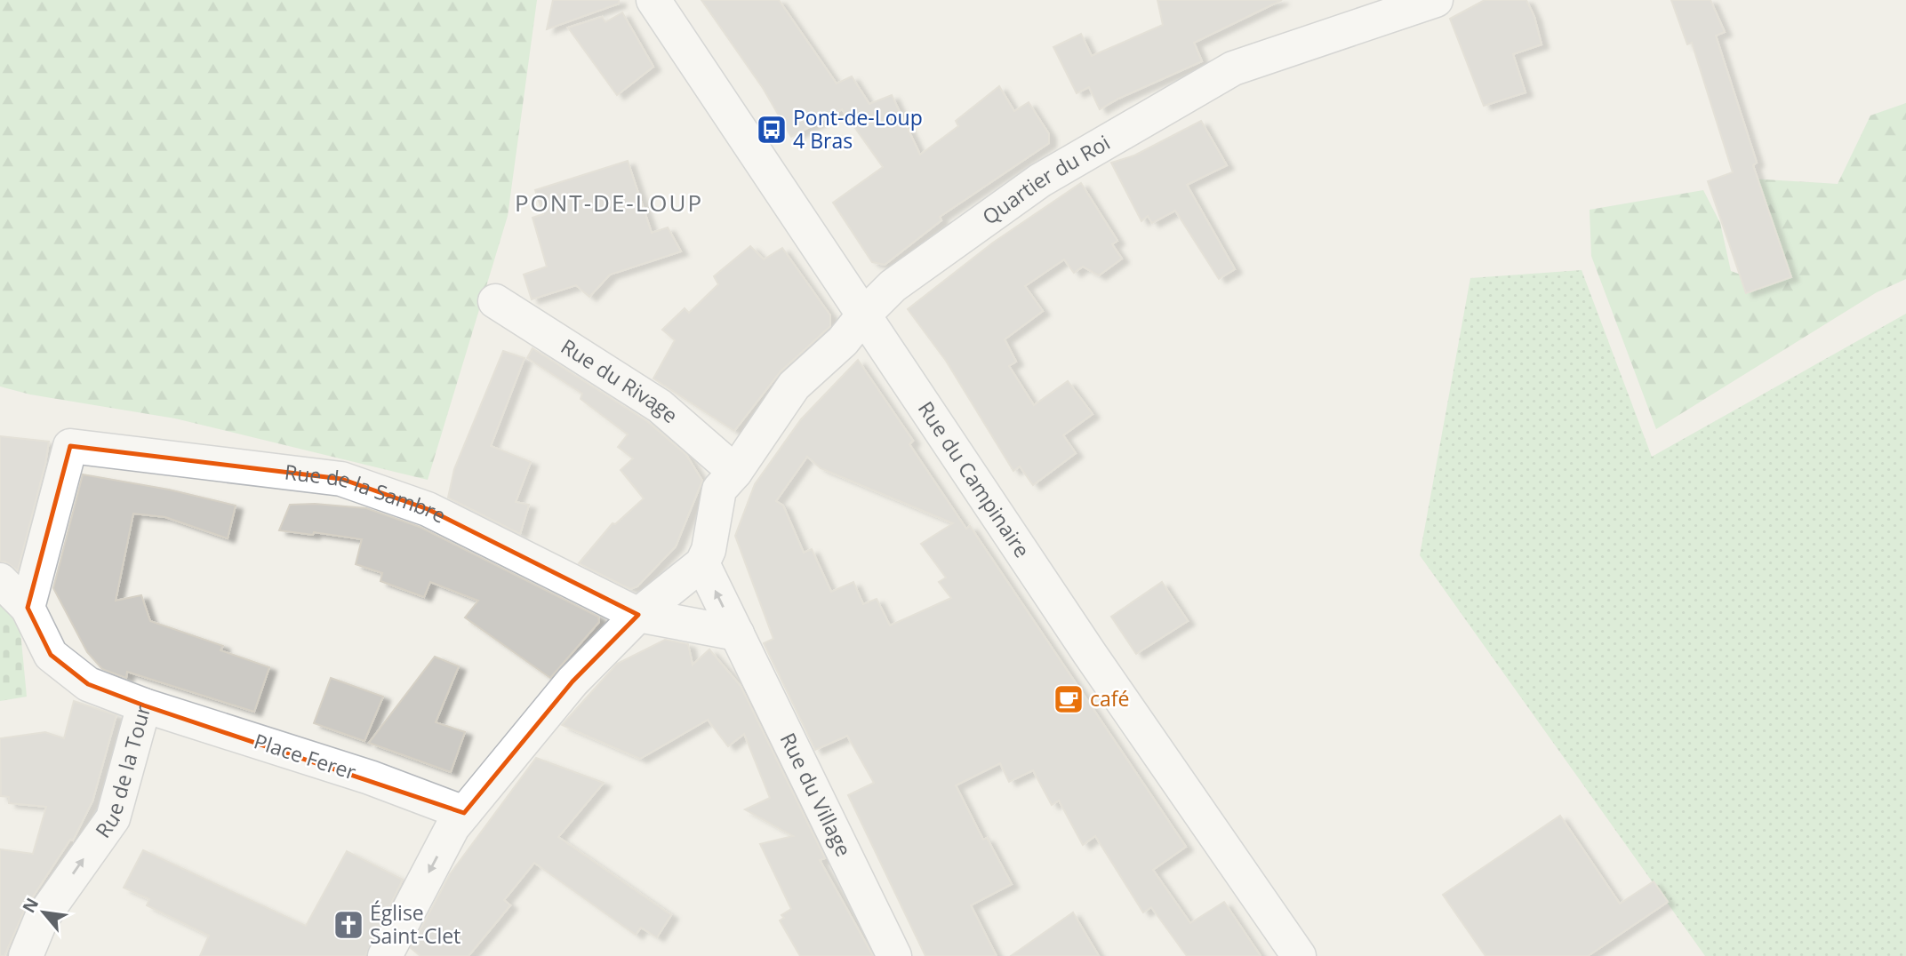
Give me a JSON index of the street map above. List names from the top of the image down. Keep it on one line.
{"streets":{"street":["Quartier du Roi","Rue du Rivage","Rue du Campinaire","Rue de la Sambre","Place Ferer","Rue de la Tour","Rue du Village"]},"crossings":[["Quartier du Roi","Rue du Rivage"],["Quartier du Roi","Rue du Campinaire"],["Quartier du Roi","Rue du Village"],["Rue de la Sambre","Rue de la Tour"],["Rue de la Sambre","Rue du Village"],["Place Ferer","Rue de la Tour"]],"one_way":["Rue de la Tour"],"districts":["PONT-DE-LOUP"],"places":{"bus stop":["Pont-de-Loup 4 Bras"],"cafe":["café"],"church":["Église Saint-Clet"]},"north":"top left"}
